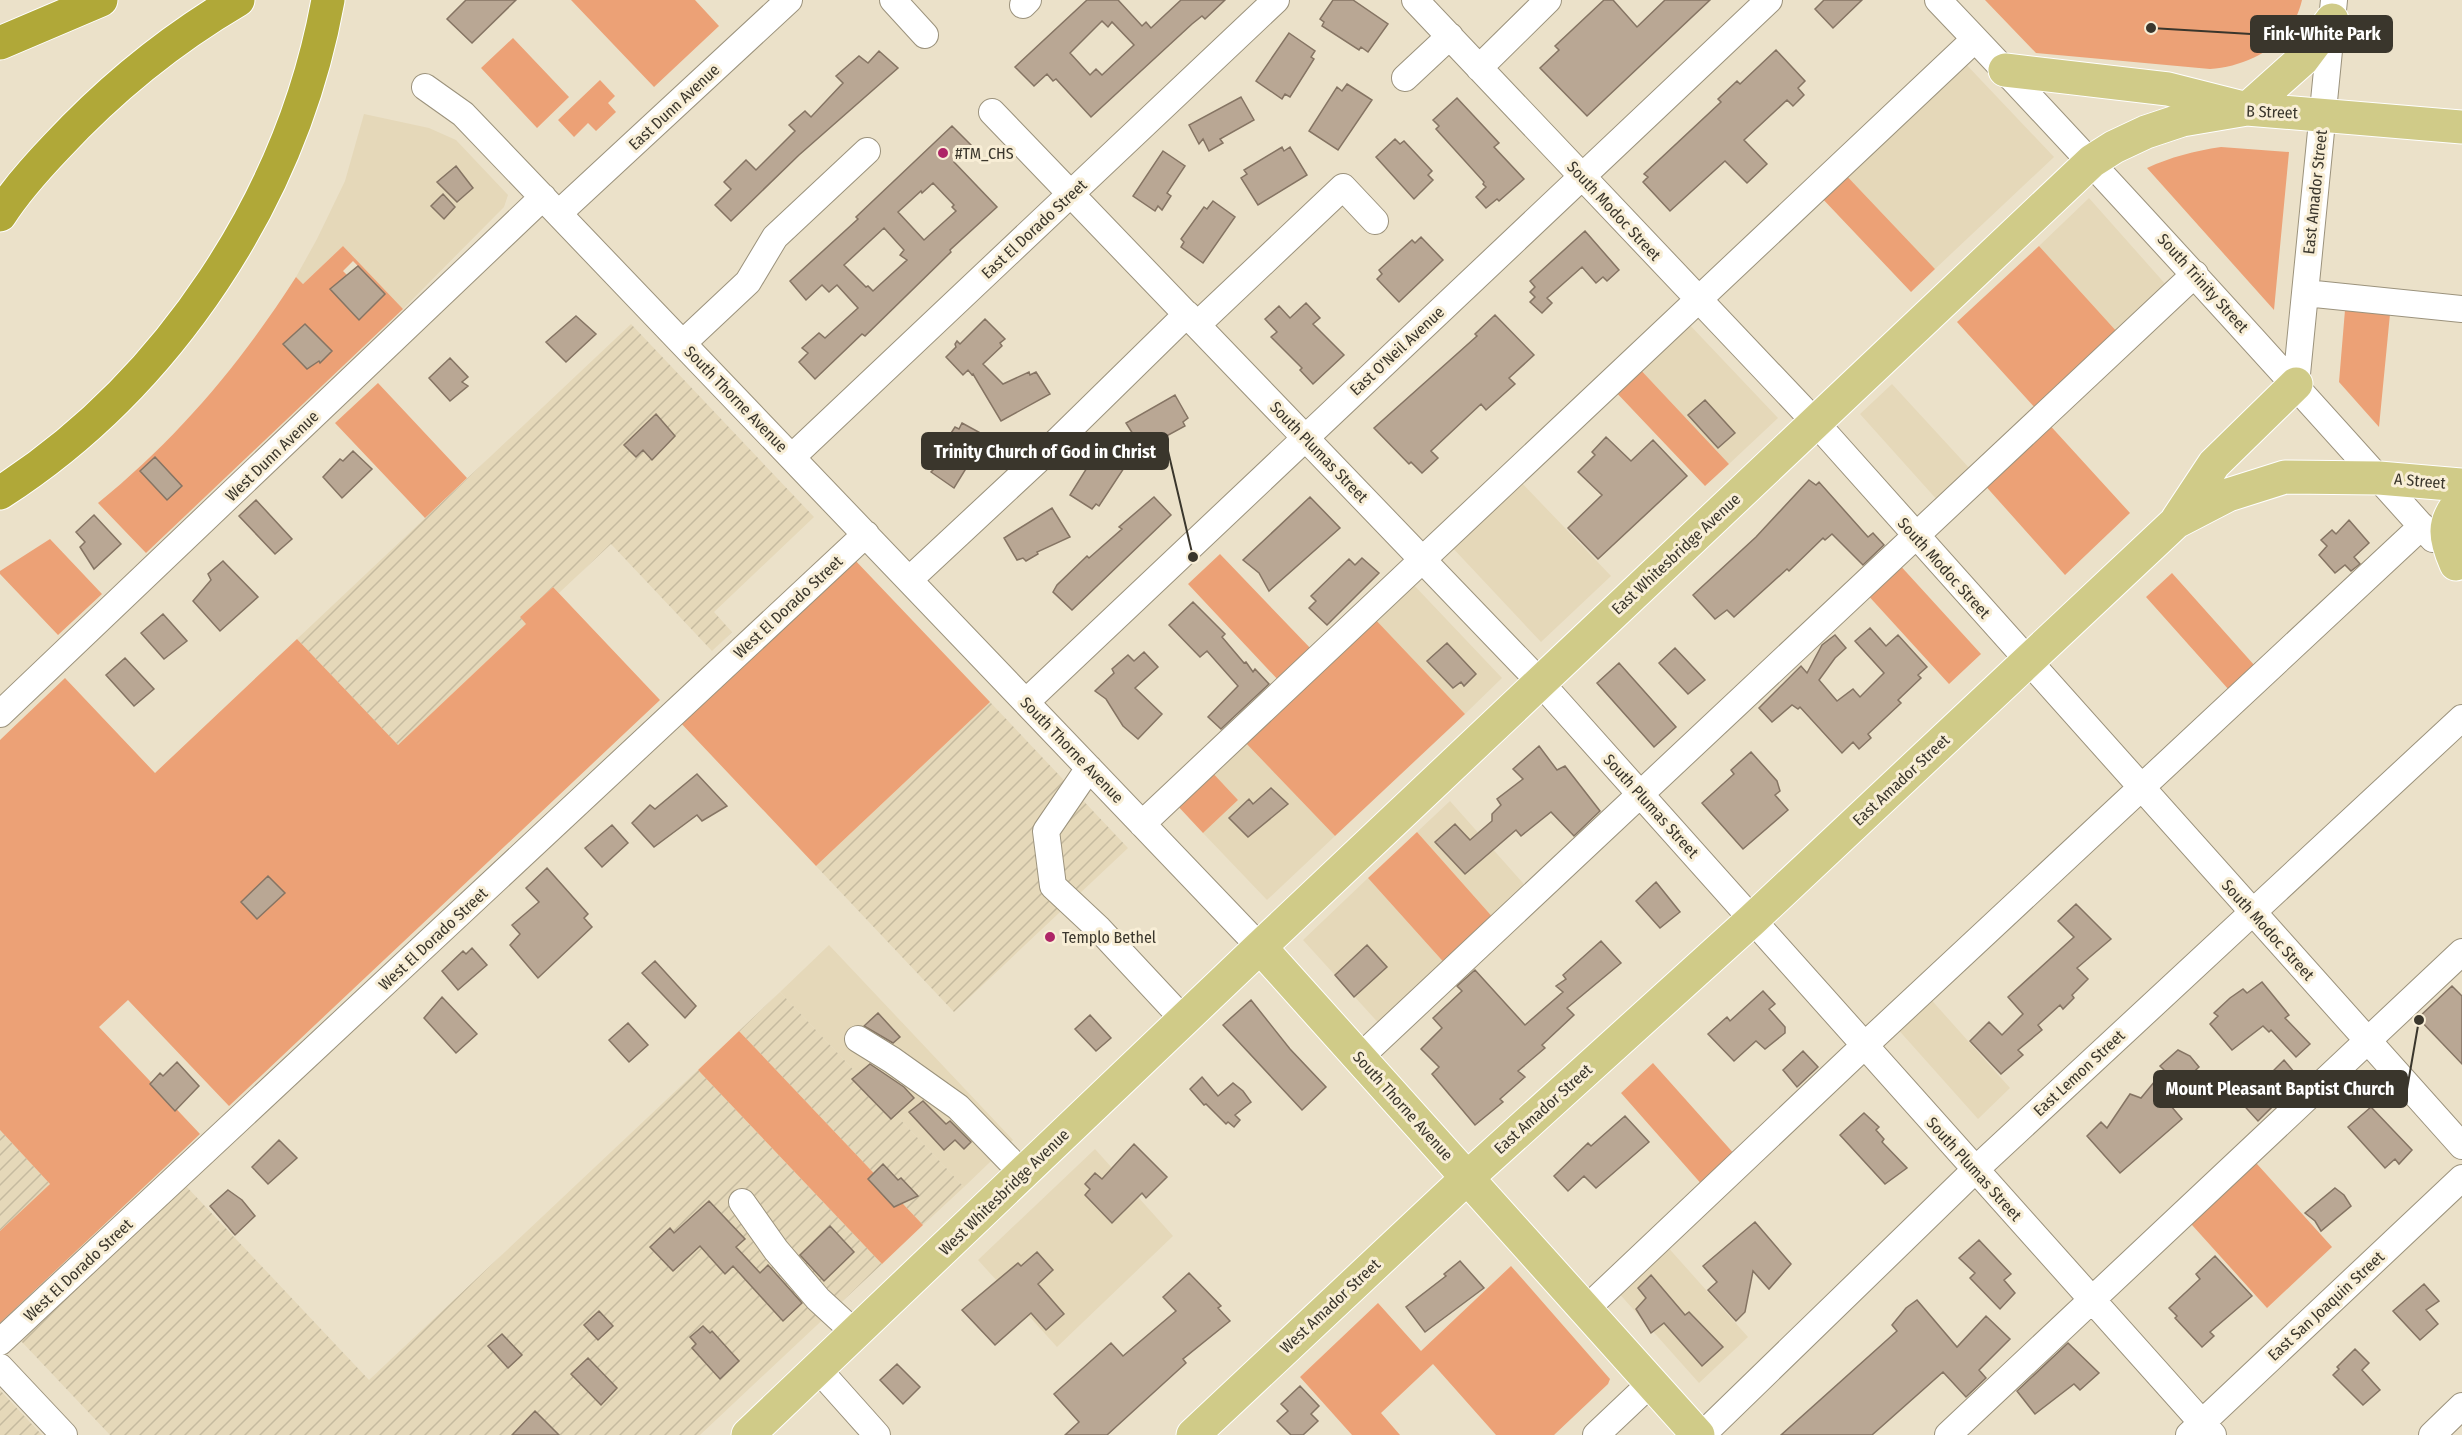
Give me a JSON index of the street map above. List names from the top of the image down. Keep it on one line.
{"streets":{"main road":["B Street","East Amador Street","South Thorne Avenue","A Street","East Whitesbridge Avenue","West Whitesbridge Avenue","West Amador Street"],"street":["East Dunn Avenue","South Modoc Street","East El Dorado Street","South Trinity Street","East O'Neil Avenue","South Plumas Street","West Dunn Avenue","West El Dorado Street","East Lemon Street","East San Joaquin Street"]},"crossings":[["East Dunn Avenue","South Thorne Avenue"],["East Dunn Avenue","West Dunn Avenue"],["B Street","East Amador Street"],["B Street","South Trinity Street"],["B Street","East Whitesbridge Avenue"],["East Amador Street","South Modoc Street"],["East Amador Street","South Trinity Street"],["East Amador Street","South Thorne Avenue"],["East Amador Street","South Plumas Street"],["East Amador Street","A Street"],["East Amador Street","West Amador Street"],["South Modoc Street","East O'Neil Avenue"],["South Modoc Street","East Whitesbridge Avenue"],["South Modoc Street","East Lemon Street"],["East El Dorado Street","South Thorne Avenue"],["East El Dorado Street","South Plumas Street"],["South Trinity Street","A Street"],["South Trinity Street","East Whitesbridge Avenue"],["East O'Neil Avenue","South Thorne Avenue"],["East O'Neil Avenue","South Plumas Street"],["South Thorne Avenue","West Dunn Avenue"],["South Thorne Avenue","East Whitesbridge Avenue"],["South Thorne Avenue","West El Dorado Street"],["South Thorne Avenue","East Lemon Street"],["South Thorne Avenue","West Whitesbridge Avenue"],["South Thorne Avenue","West Amador Street"],["South Plumas Street","East Whitesbridge Avenue"],["South Plumas Street","East Lemon Street"],["South Plumas Street","East San Joaquin Street"],["East Whitesbridge Avenue","West Whitesbridge Avenue"]],"places":["Fink-White Park","#TM_CHS","Trinity Church of God in Christ","Templo Bethel","Mount Pleasant Baptist Church"]}
